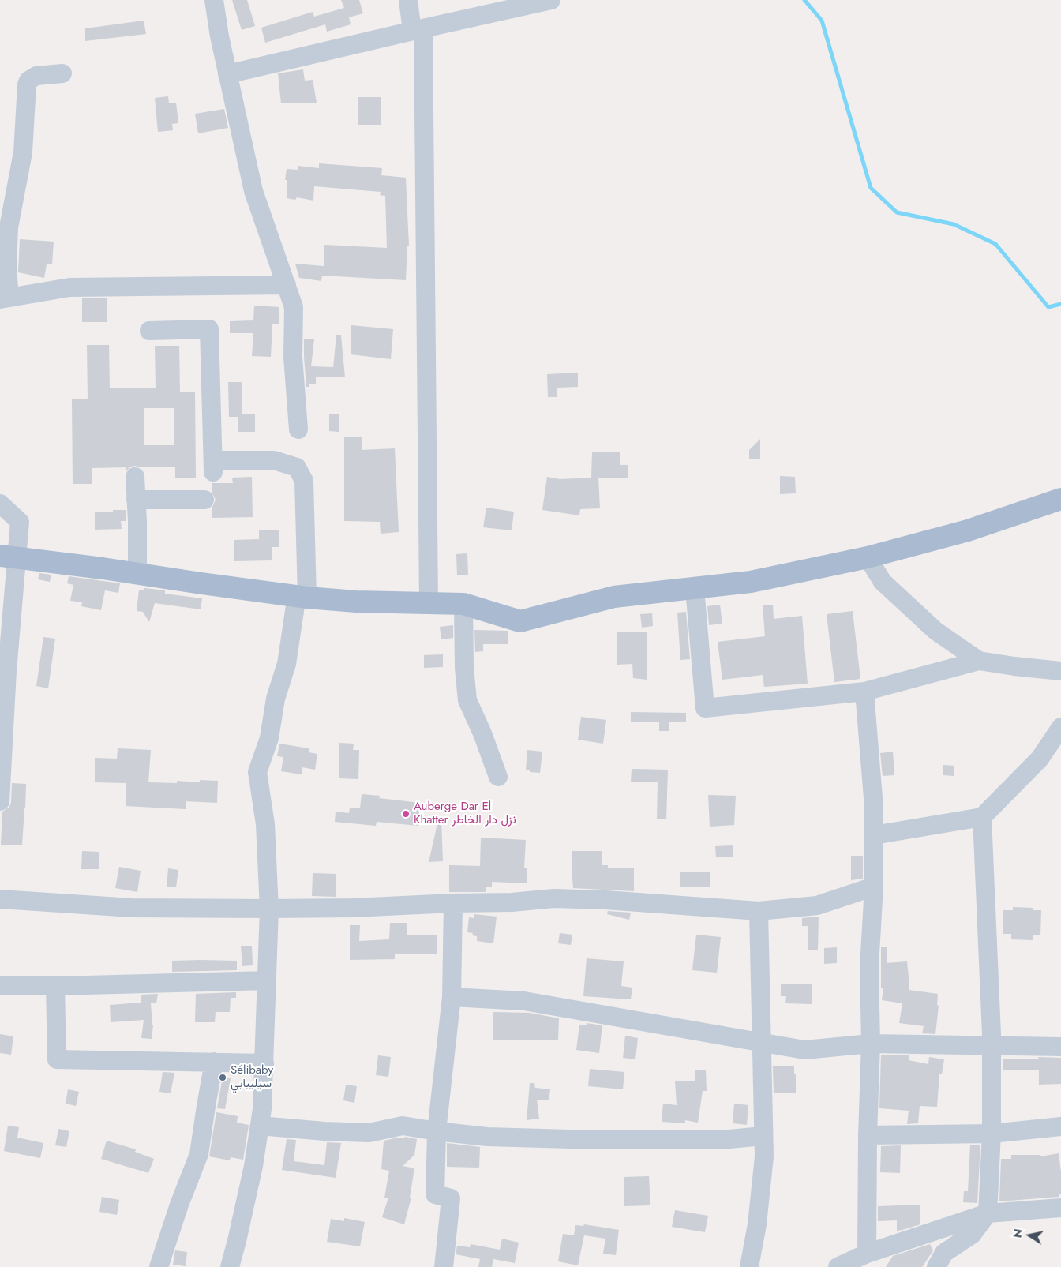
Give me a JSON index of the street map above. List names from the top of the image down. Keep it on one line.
{"places":["Auberge Dar El Khatter نزل دار الخاطر","Sélibaby سيليبابي"],"north":"left"}
